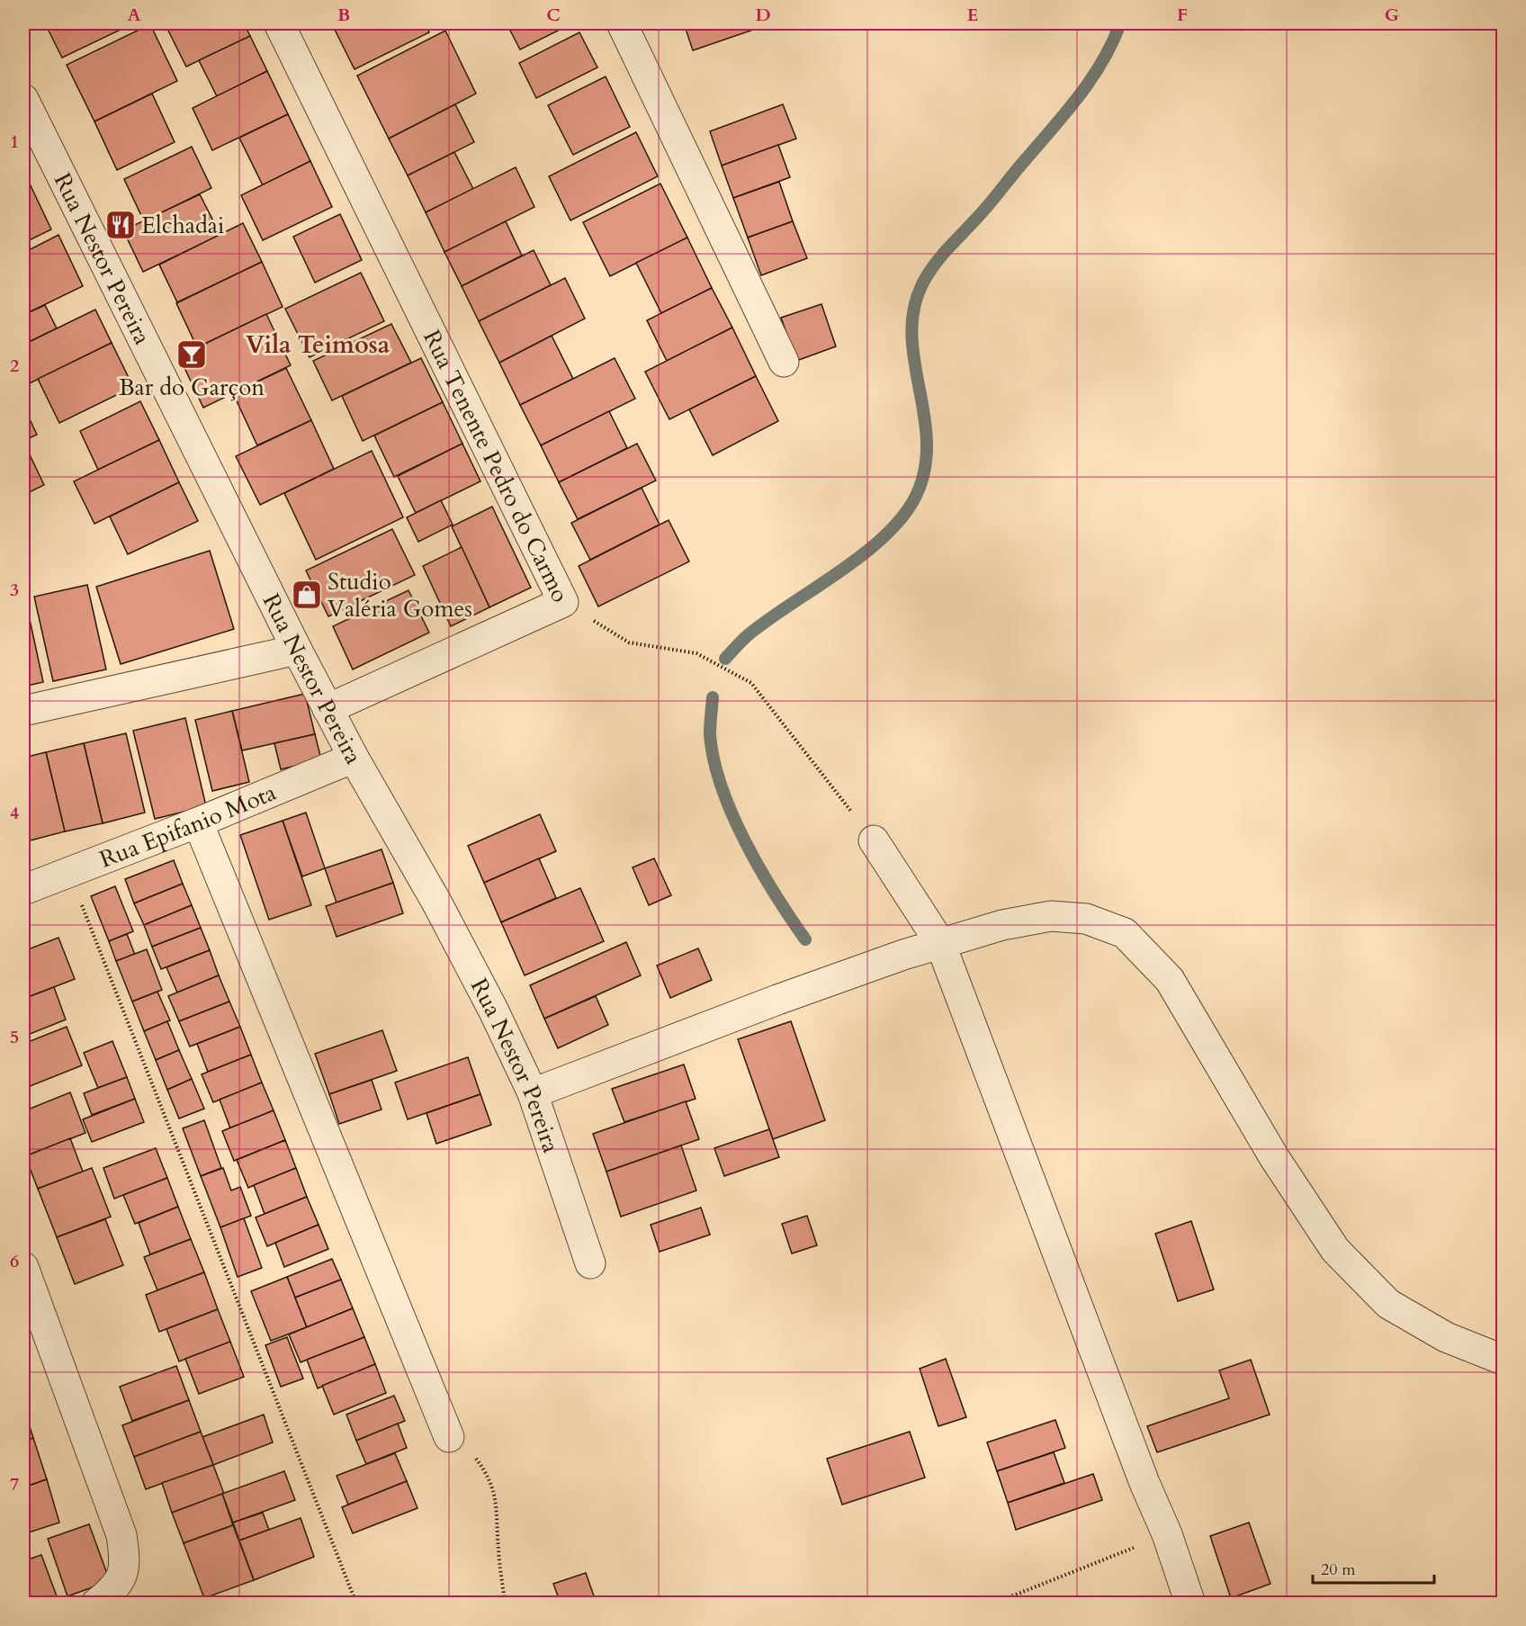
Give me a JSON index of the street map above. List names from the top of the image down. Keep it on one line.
{"streets":{"street":["Rua Nestor Pereira","Rua Tenente Pedro do Carmo","Rua Epifanio Mota"]},"crossings":[["Rua Nestor Pereira","Rua Epifanio Mota"]],"districts":["Vila Teimosa"],"places":{"restaurant":["Elchadai"],"bar":["Bar do Garçon"],"shop":["Studio Valéria Gomes"]},"scale_bar":"20 m","grid":{"columns":["A","B","C","D","E","F","G"],"rows":["1","2","3","4","5","6","7"]}}
